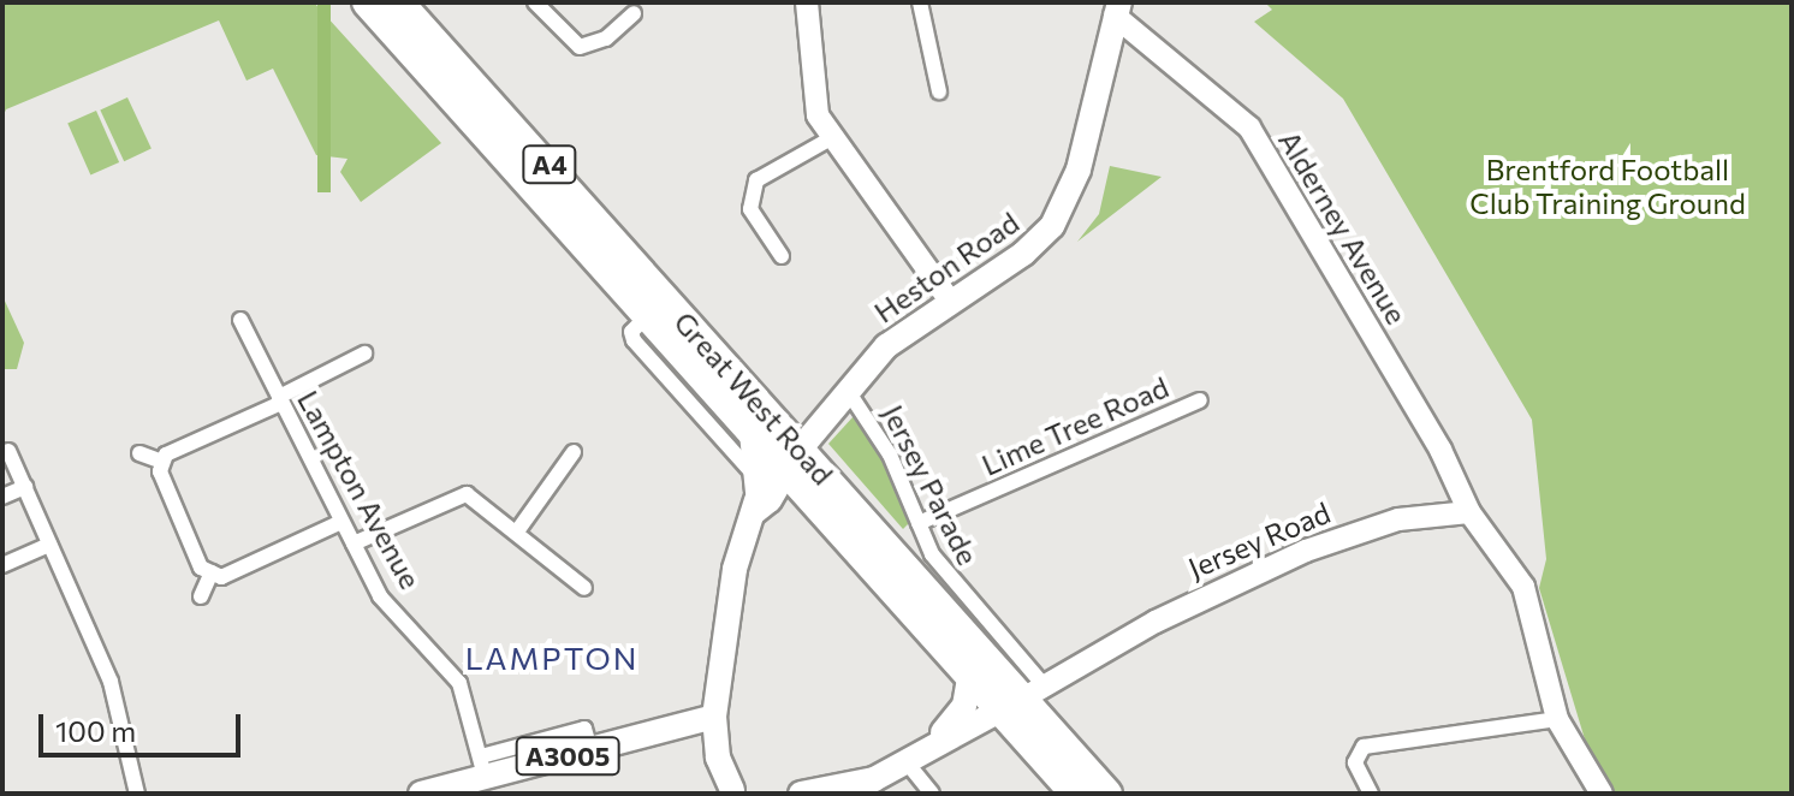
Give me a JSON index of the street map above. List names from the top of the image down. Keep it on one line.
{"streets":{"highway":["A4","Great West Road"],"main road":["Heston Road","Jersey Road","A3005"],"street":["Alderney Avenue","Lime Tree Road","Jersey Parade","Lampton Avenue"]},"crossings":[["Alderney Avenue","Heston Road"],["Alderney Avenue","Jersey Road"],["Heston Road","Great West Road"],["Heston Road","Jersey Parade"],["Great West Road","Jersey Parade"],["Great West Road","Jersey Road"],["Lime Tree Road","Jersey Parade"],["Lampton Avenue","A3005"]],"districts":["LAMPTON"],"parks":["Brentford Football Club Training Ground"],"scale_bar":"100 m"}
